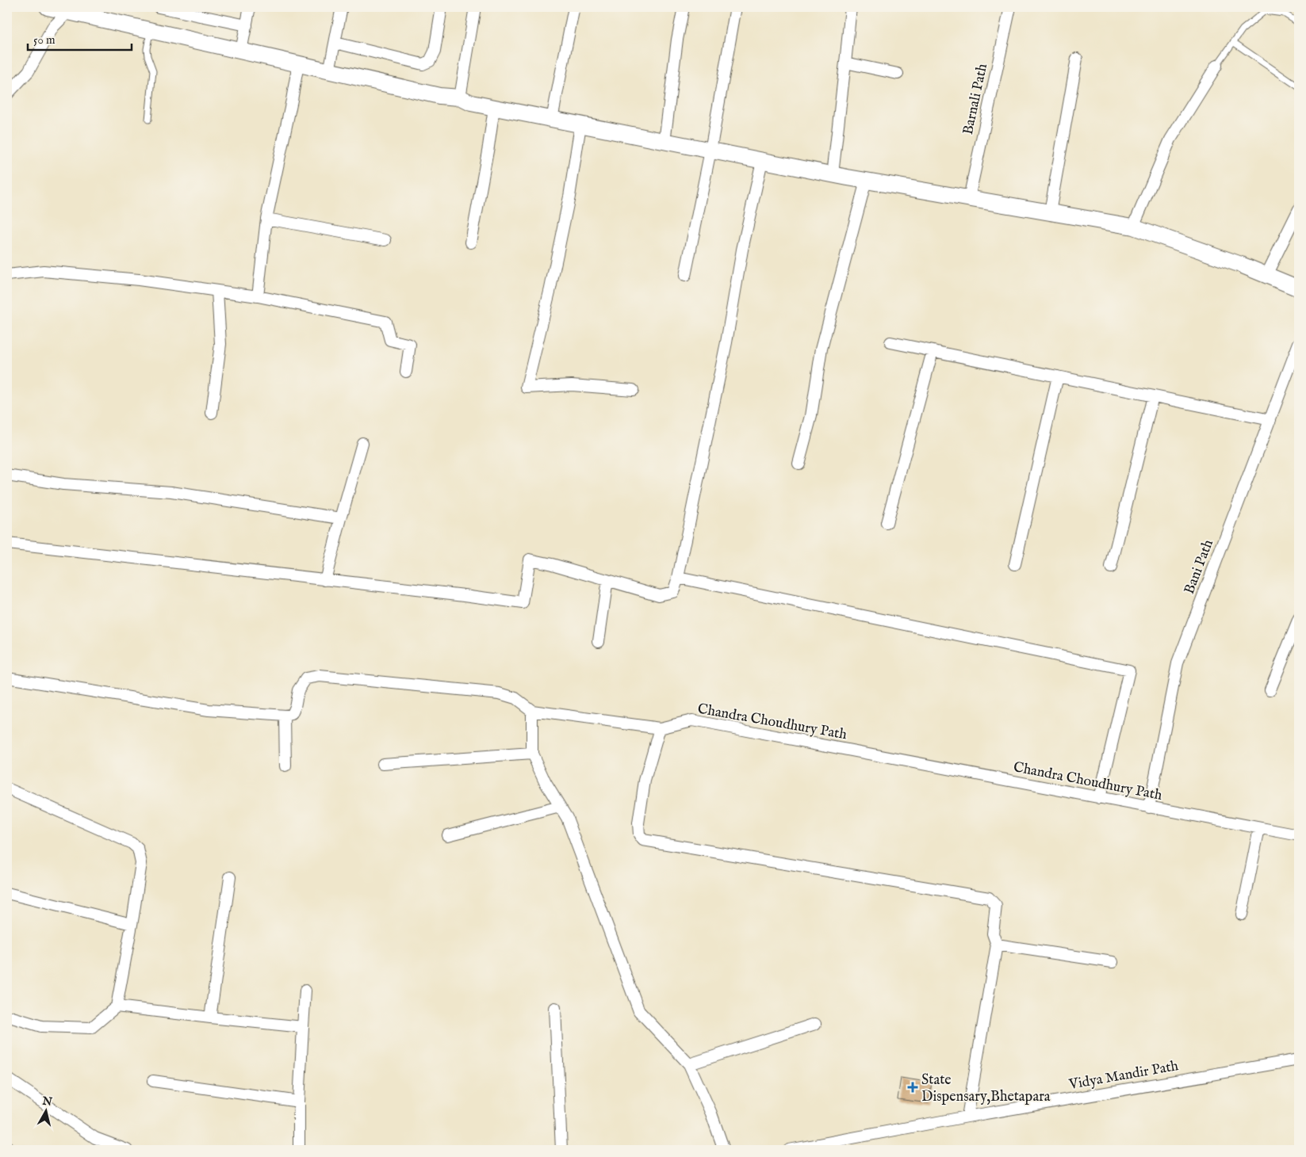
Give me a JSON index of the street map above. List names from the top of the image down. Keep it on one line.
{"streets":{"street":["Barnali Path","Bani Path","Chandra Choudhury Path","Vidya Mandir Path"]},"crossings":[["Bani Path","Chandra Choudhury Path"]],"places":{"health":["State Dispensary,Bhetapara"]},"scale_bar":"50 m","north":"top"}
